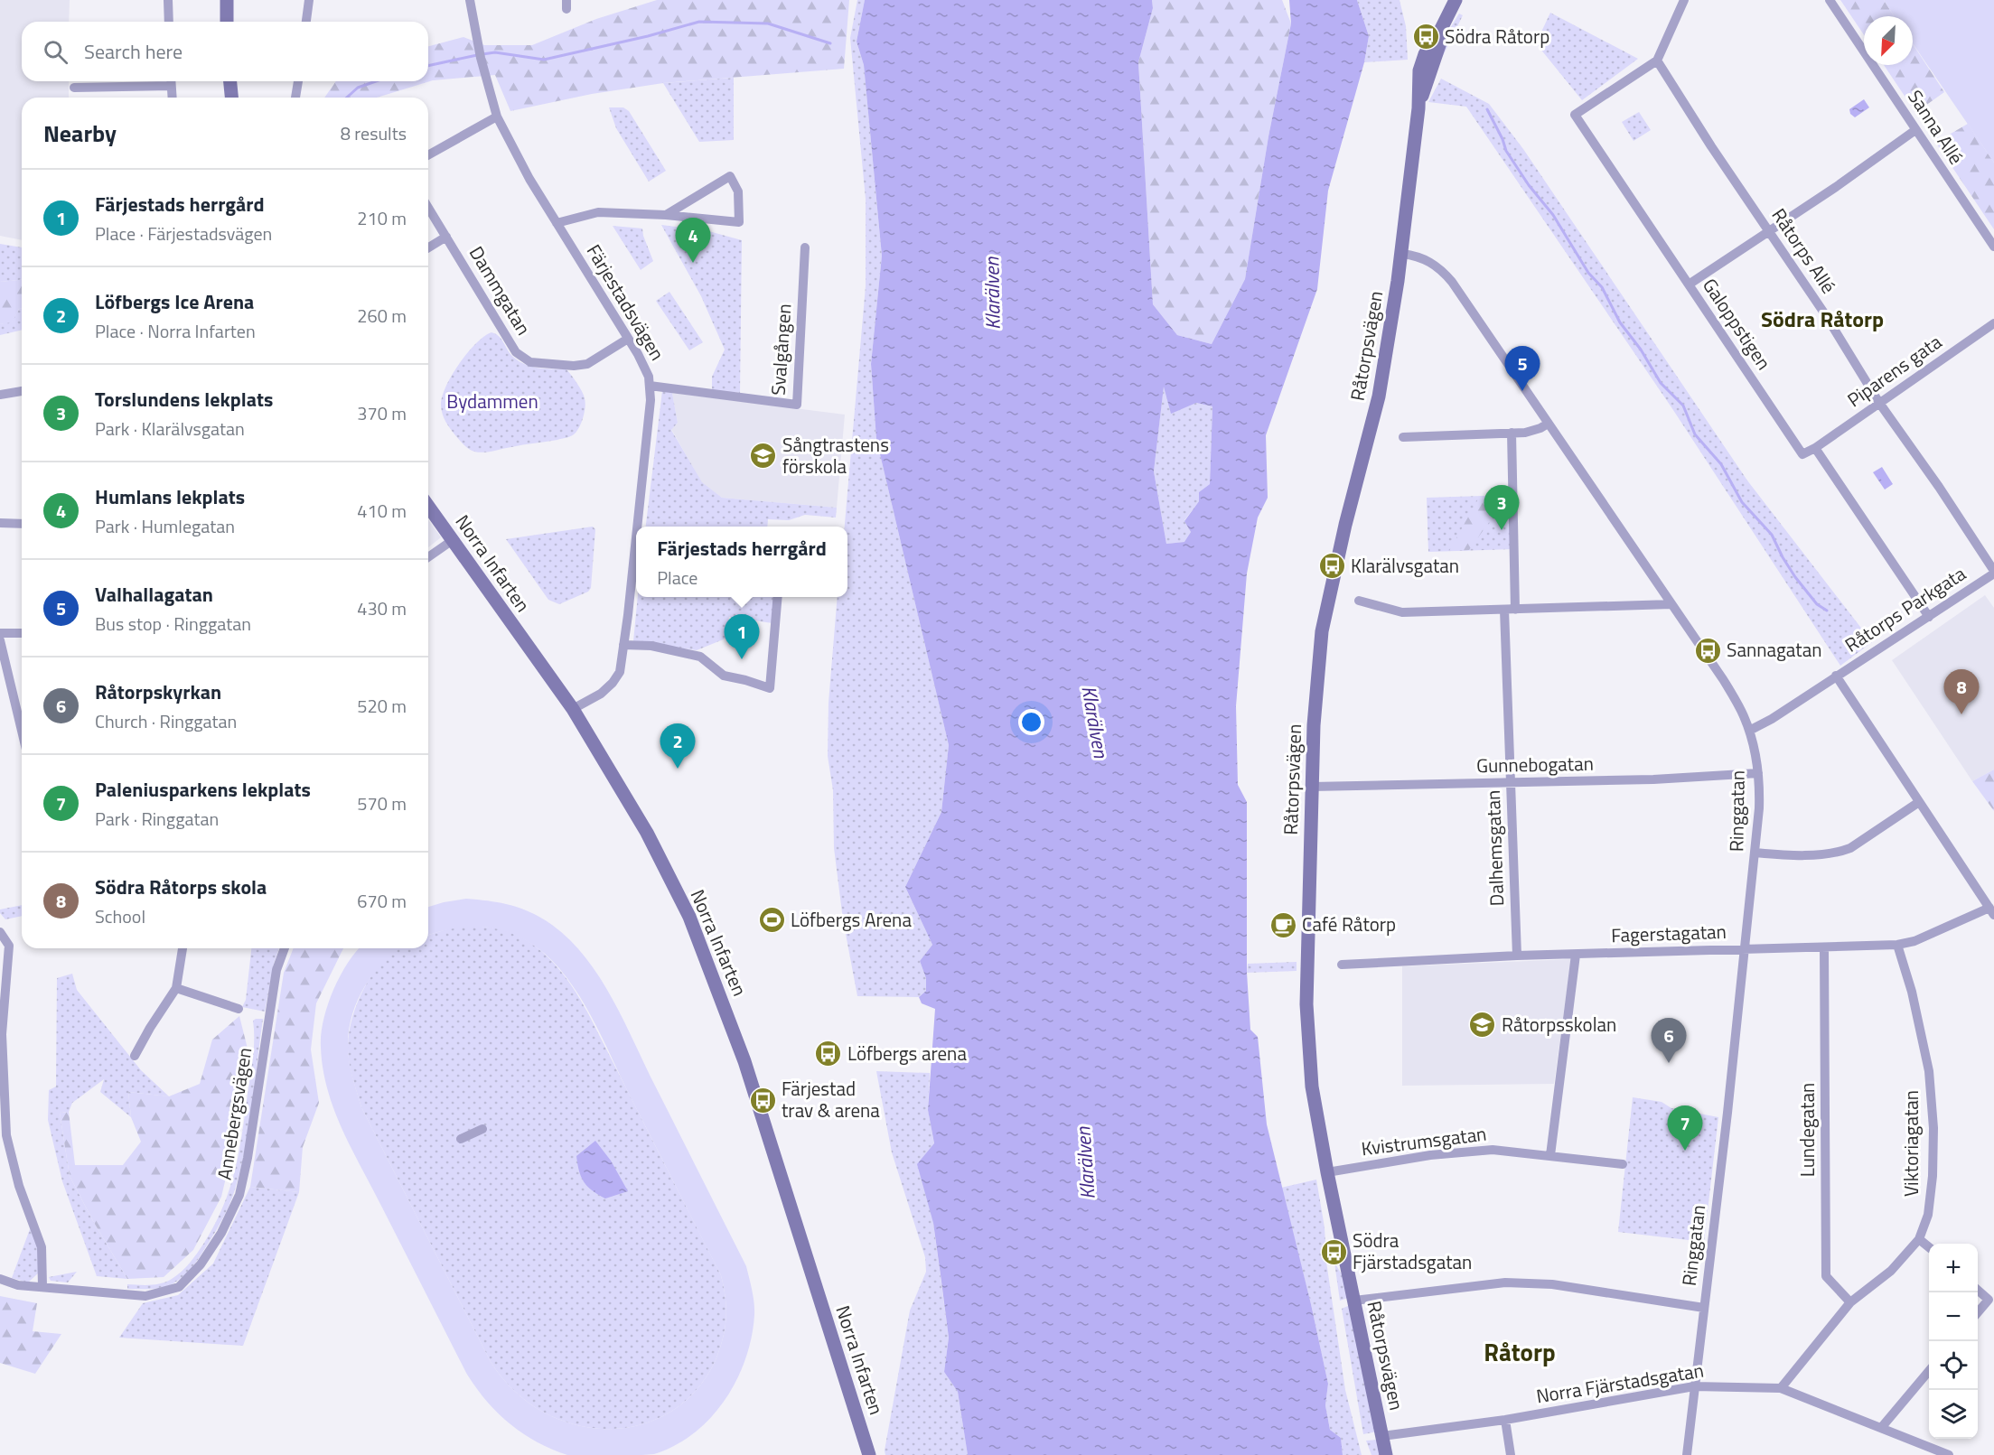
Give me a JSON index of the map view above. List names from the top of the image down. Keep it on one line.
{"streets":{"street":["Sanna Allé","Råtorps Allé","Dammgatan","Färjestadsvägen","Galoppstigen","Råtorpsvägen","Svalgången","Piparens gata","Norra Infarten","Råtorps Parkgata","Gunnebogatan","Ringgatan","Dalhemsgatan","Fagerstagatan","Annebergsvägen","Lundegatan","Kvistrumsgatan","Viktoriagatan","Norra Fjärstadsgatan"]},"crossings":[["Råtorps Allé","Galoppstigen"],["Råtorps Allé","Piparens gata"],["Råtorps Allé","Råtorps Parkgata"],["Dammgatan","Färjestadsvägen"],["Färjestadsvägen","Svalgången"],["Färjestadsvägen","Norra Infarten"],["Galoppstigen","Piparens gata"],["Råtorpsvägen","Gunnebogatan"],["Råtorpsvägen","Ringgatan"],["Råtorpsvägen","Kvistrumsgatan"],["Råtorpsvägen","Norra Fjärstadsgatan"],["Gunnebogatan","Ringgatan"],["Gunnebogatan","Dalhemsgatan"],["Ringgatan","Fagerstagatan"],["Ringgatan","Norra Fjärstadsgatan"],["Dalhemsgatan","Fagerstagatan"],["Fagerstagatan","Lundegatan"],["Fagerstagatan","Viktoriagatan"],["Lundegatan","Viktoriagatan"],["Viktoriagatan","Norra Fjärstadsgatan"]],"districts":["Södra Råtorp","Råtorp"],"water":["Klarälven"],"parks":["Bydammen"],"places":{"bus stop":["Södra Råtorp","Klarälvsgatan","Sannagatan","Löfbergs arena","Färjestad trav & arena","Södra Fjärstadsgatan"],"school or university":["Sångtrastens förskola","Råtorpsskolan"],"sports":["Löfbergs Arena"],"cafe":["Café Råtorp"]},"north":"bottom left","page":{"search":"Search here","heading":["Nearby","8 results"],"list":[{"mark":"1","name":"Färjestads herrgård","note":"Place · Färjestadsvägen","value":"210 m"},{"mark":"2","name":"Löfbergs Ice Arena","note":"Place · Norra Infarten","value":"260 m"},{"mark":"3","name":"Torslundens lekplats","note":"Park · Klarälvsgatan","value":"370 m"},{"mark":"4","name":"Humlans lekplats","note":"Park · Humlegatan","value":"410 m"},{"mark":"5","name":"Valhallagatan","note":"Bus stop · Ringgatan","value":"430 m"},{"mark":"6","name":"Råtorpskyrkan","note":"Church · Ringgatan","value":"520 m"},{"mark":"7","name":"Paleniusparkens lekplats","note":"Park · Ringgatan","value":"570 m"},{"mark":"8","name":"Södra Råtorps skola","note":"School","value":"670 m"}],"pins":["4","5","3","1","8","2","6","7"],"popup":["Färjestads herrgård","Place"],"map_buttons":["+","−"]}}
